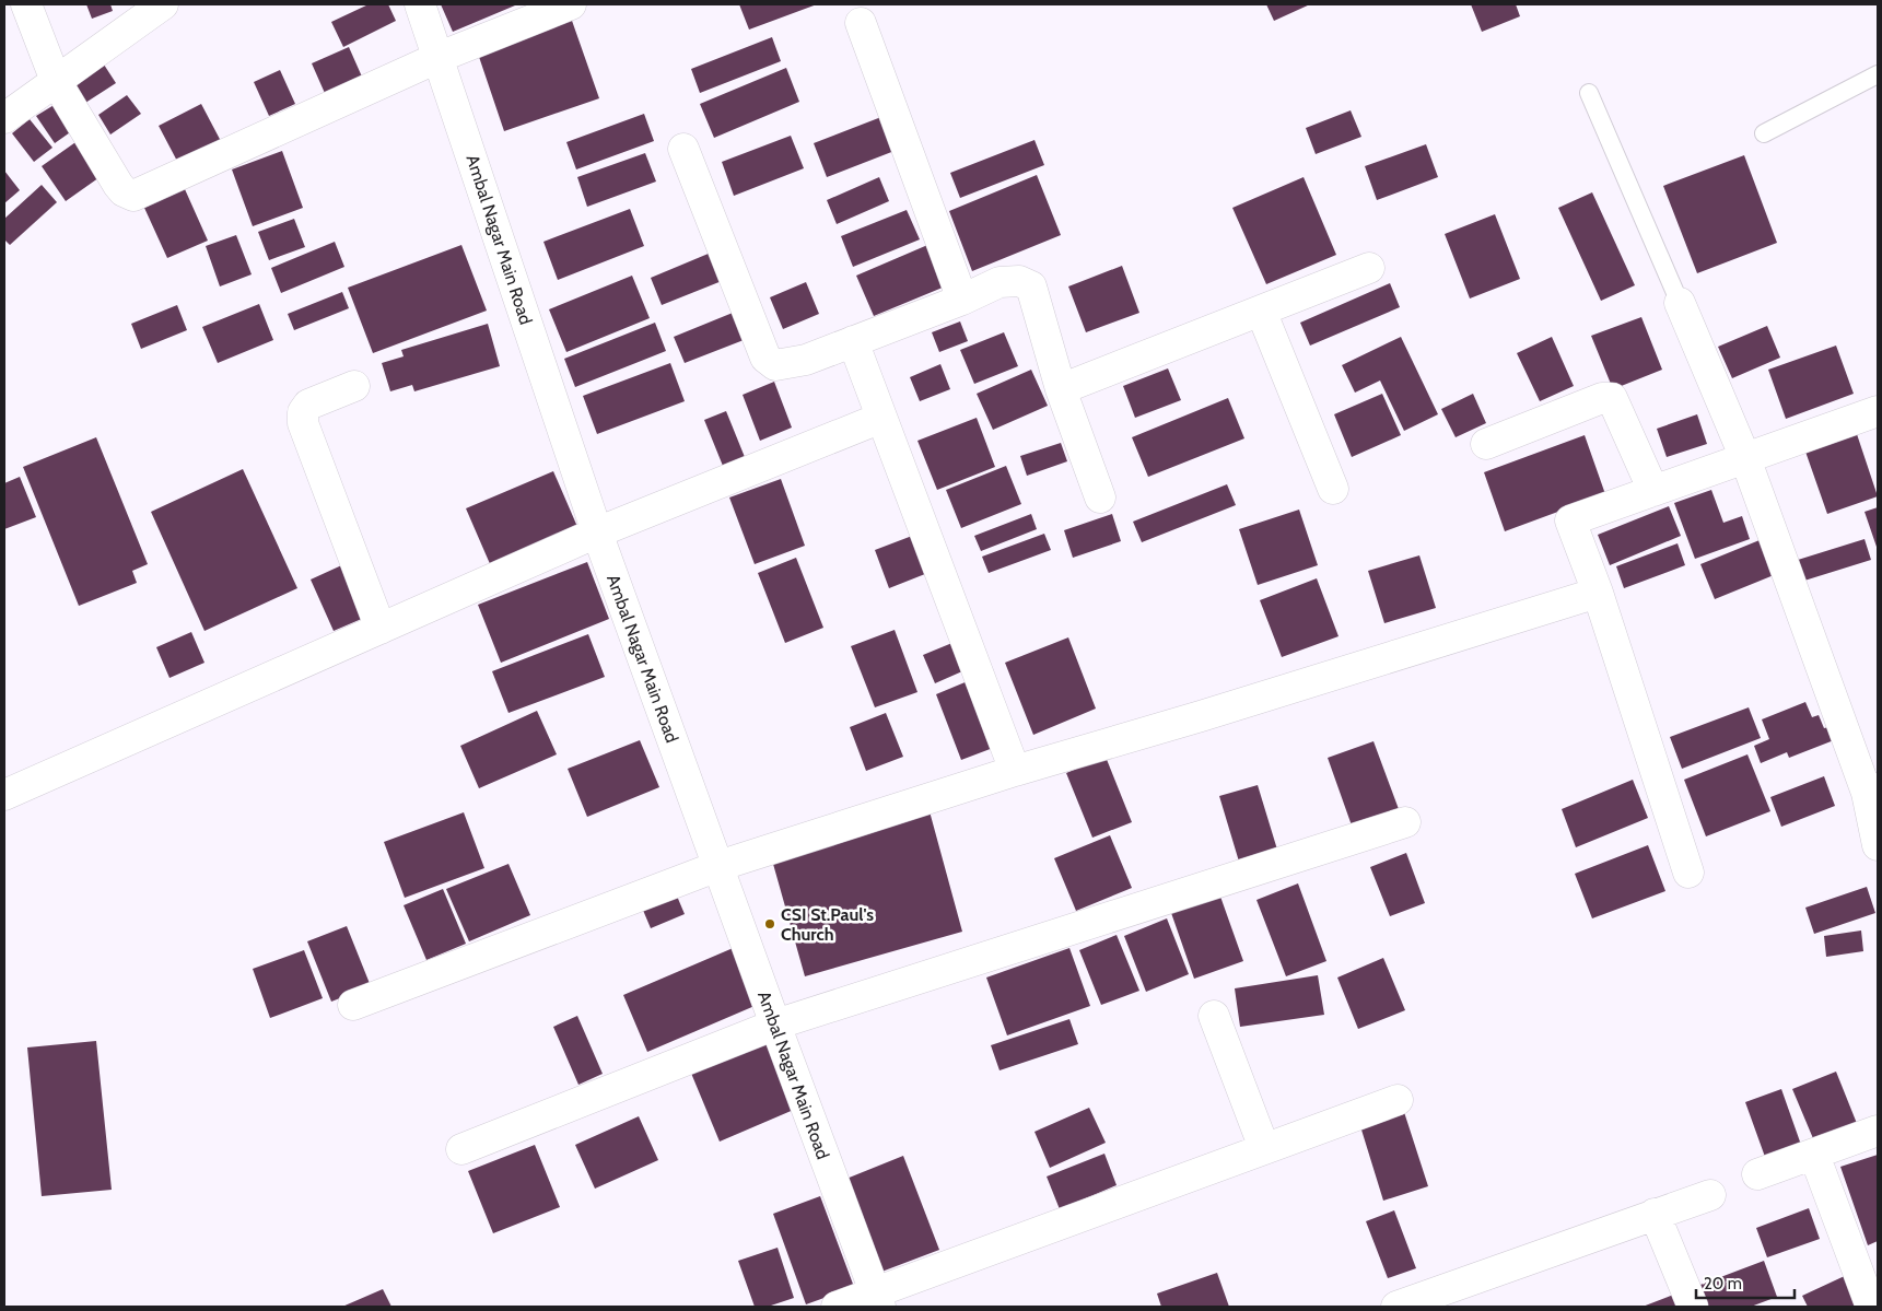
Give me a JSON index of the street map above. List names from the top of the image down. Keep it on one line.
{"streets":{"street":["Ambal Nagar Main Road"]},"places":["CSI St.Paul's Church"],"scale_bar":"20 m"}
